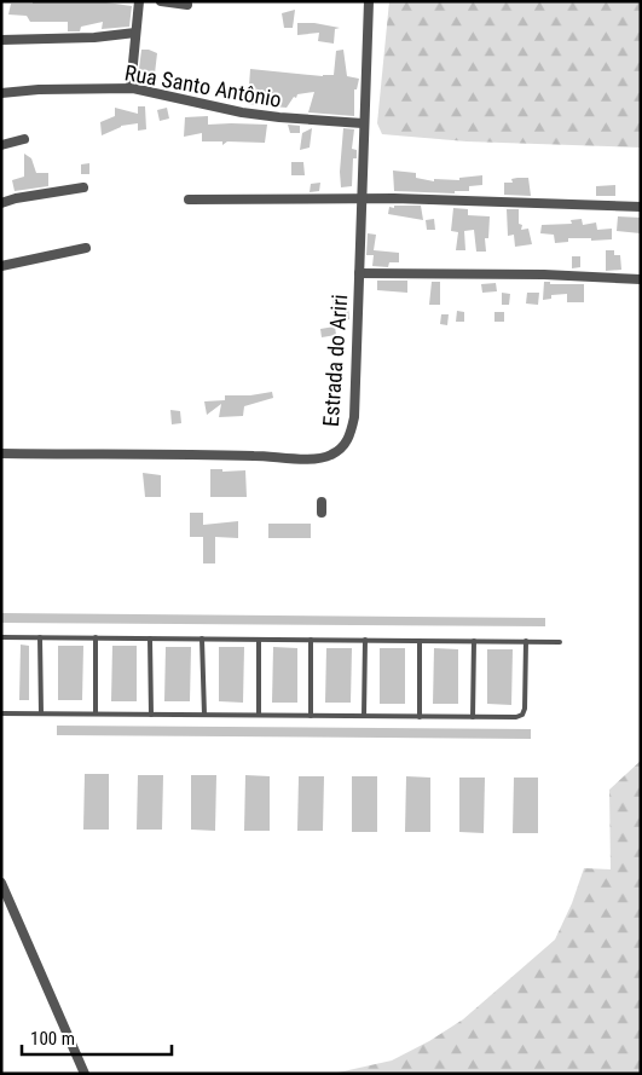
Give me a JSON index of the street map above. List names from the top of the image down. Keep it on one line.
{"streets":{"street":["Rua Santo Antônio","Estrada do Ariri"]},"crossings":[["Rua Santo Antônio","Estrada do Ariri"]],"scale_bar":"100 m"}
